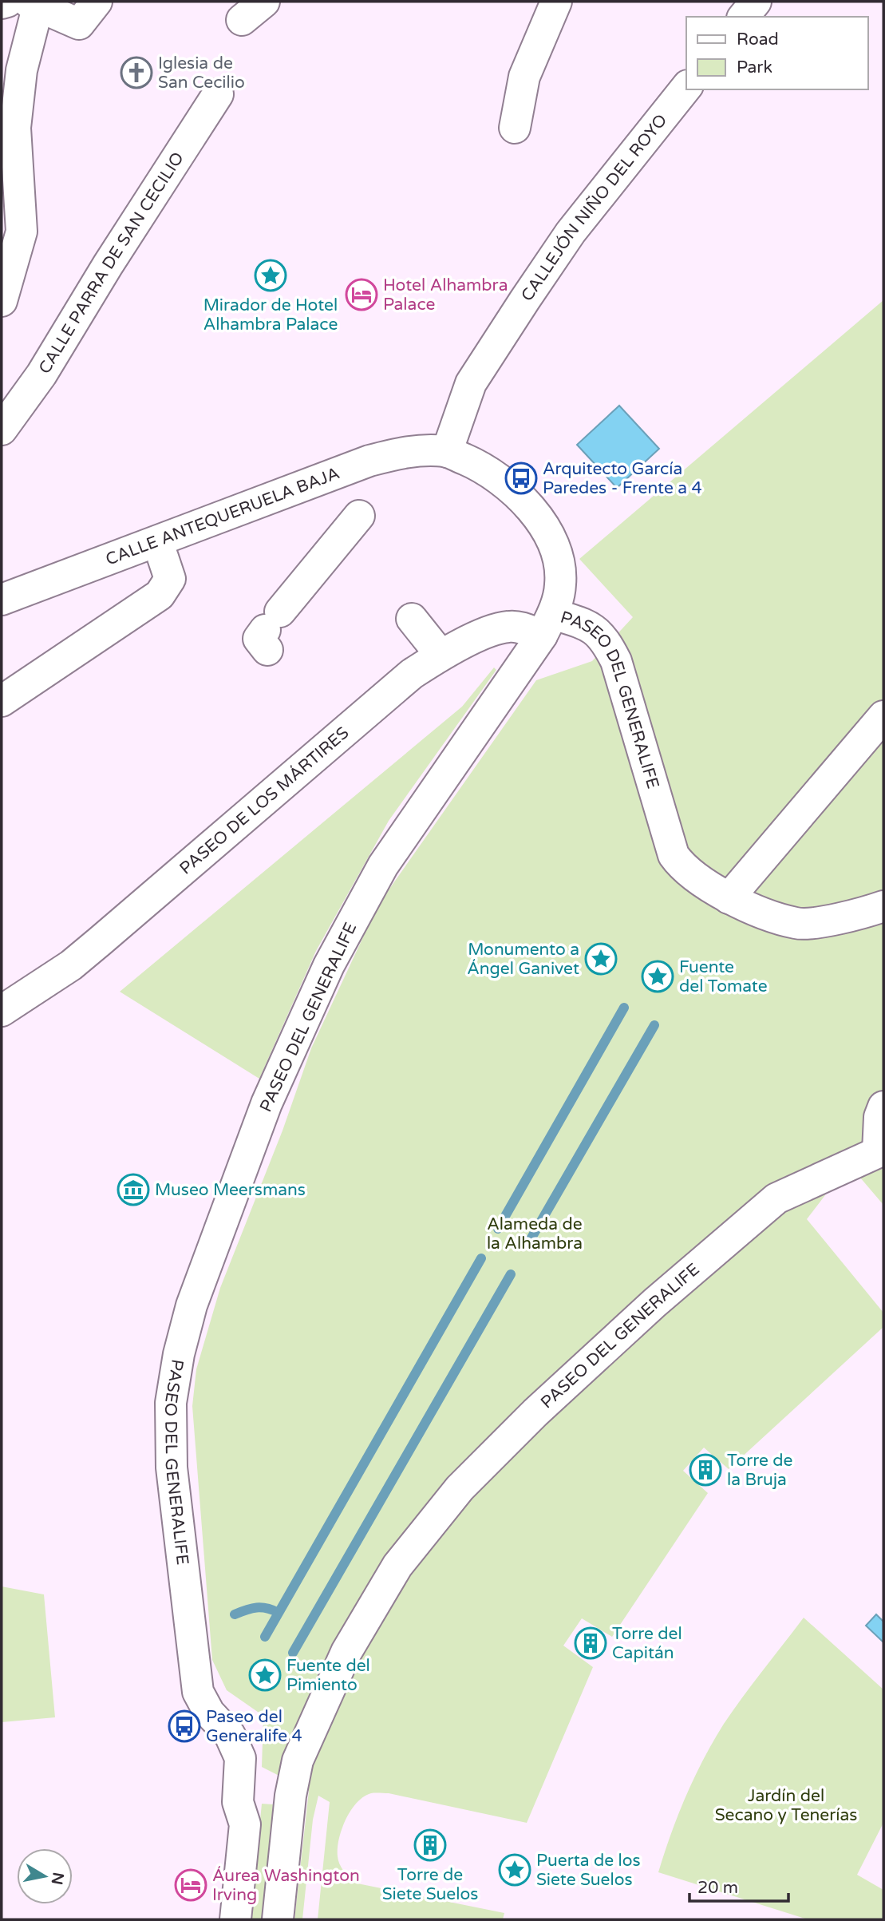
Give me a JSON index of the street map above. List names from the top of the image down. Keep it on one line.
{"streets":{"street":["CALLEJÓN NIÑO DEL ROYO","CALLE PARRA DE SAN CECILIO","CALLE ANTEQUERUELA BAJA","PASEO DEL GENERALIFE","PASEO DE LOS MÁRTIRES"]},"crossings":[["CALLEJÓN NIÑO DEL ROYO","CALLE ANTEQUERUELA BAJA"],["PASEO DEL GENERALIFE","PASEO DE LOS MÁRTIRES"]],"parks":["Alameda de la Alhambra","Jardín del Secano y Tenerías"],"places":{"church":["Iglesia de San Cecilio"],"place":["Mirador de Hotel Alhambra Palace","Monumento a Ángel Ganivet","Fuente del Tomate","Fuente del Pimiento","Puerta de los Siete Suelos"],"hotel":["Hotel Alhambra Palace","Áurea Washington Irving"],"bus stop":["Arquitecto García Paredes - Frente a 4","Paseo del Generalife 4"],"museum":["Museo Meersmans"],"building":["Torre de la Bruja","Torre del Capitán","Torre de Siete Suelos"]},"legend":["Road","Park"],"scale_bar":"20 m","north":"right"}
